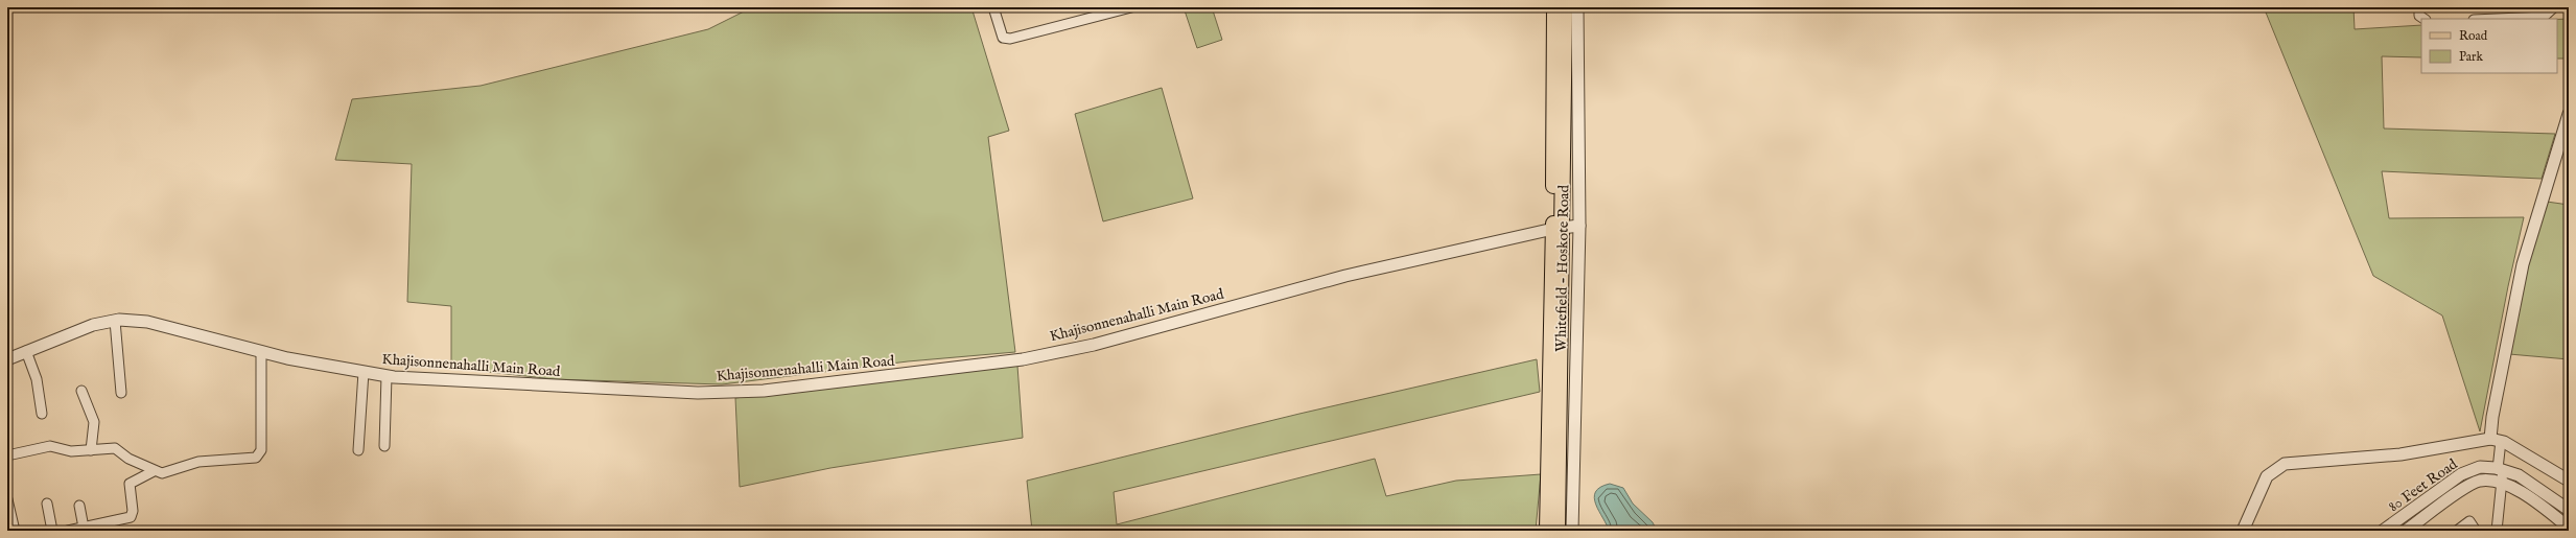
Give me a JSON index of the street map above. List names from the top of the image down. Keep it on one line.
{"streets":{"main road":["Whitefield - Hoskote Road"],"street":["Khajisonnenahalli Main Road","80 Feet Road"]},"crossings":[["Whitefield - Hoskote Road","Khajisonnenahalli Main Road"]],"legend":["Road","Park"]}
